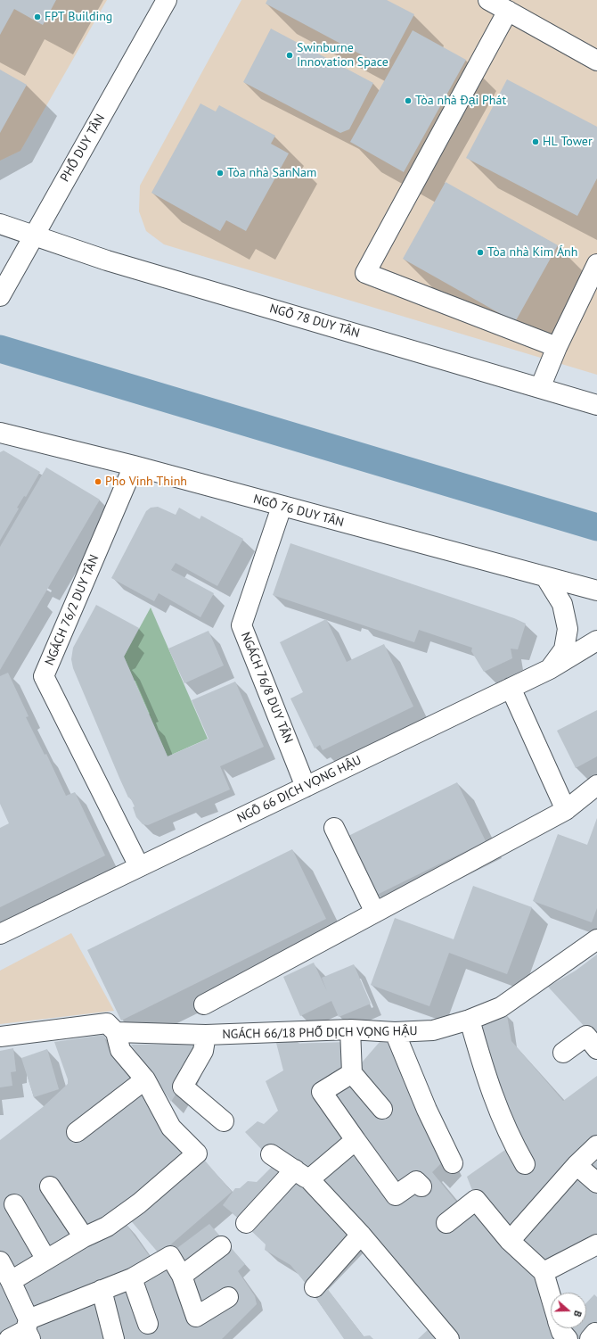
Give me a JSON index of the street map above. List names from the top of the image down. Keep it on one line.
{"streets":{"street":["PHỐ DUY TÂN","NGÕ 78 DUY TÂN","NGÕ 76 DUY TÂN","NGÁCH 76/2 DUY TÂN","NGÁCH 76/8 DUY TÂN","NGÕ 66 DỊCH VỌNG HẬU","NGÁCH 66/18 PHỐ DỊCH VỌNG HẬU"]},"crossings":[["PHỐ DUY TÂN","NGÕ 78 DUY TÂN"],["NGÕ 76 DUY TÂN","NGÁCH 76/2 DUY TÂN"],["NGÕ 76 DUY TÂN","NGÁCH 76/8 DUY TÂN"],["NGÁCH 76/2 DUY TÂN","NGÕ 66 DỊCH VỌNG HẬU"],["NGÁCH 76/8 DUY TÂN","NGÕ 66 DỊCH VỌNG HẬU"]],"places":["FPT Building","Swinburne Innovation Space","Tòa nhà Đại Phát","HL Tower","Tòa nhà SanNam","Tòa nhà Kim Ánh","Pho Vinh Thinh"],"north":"right"}
